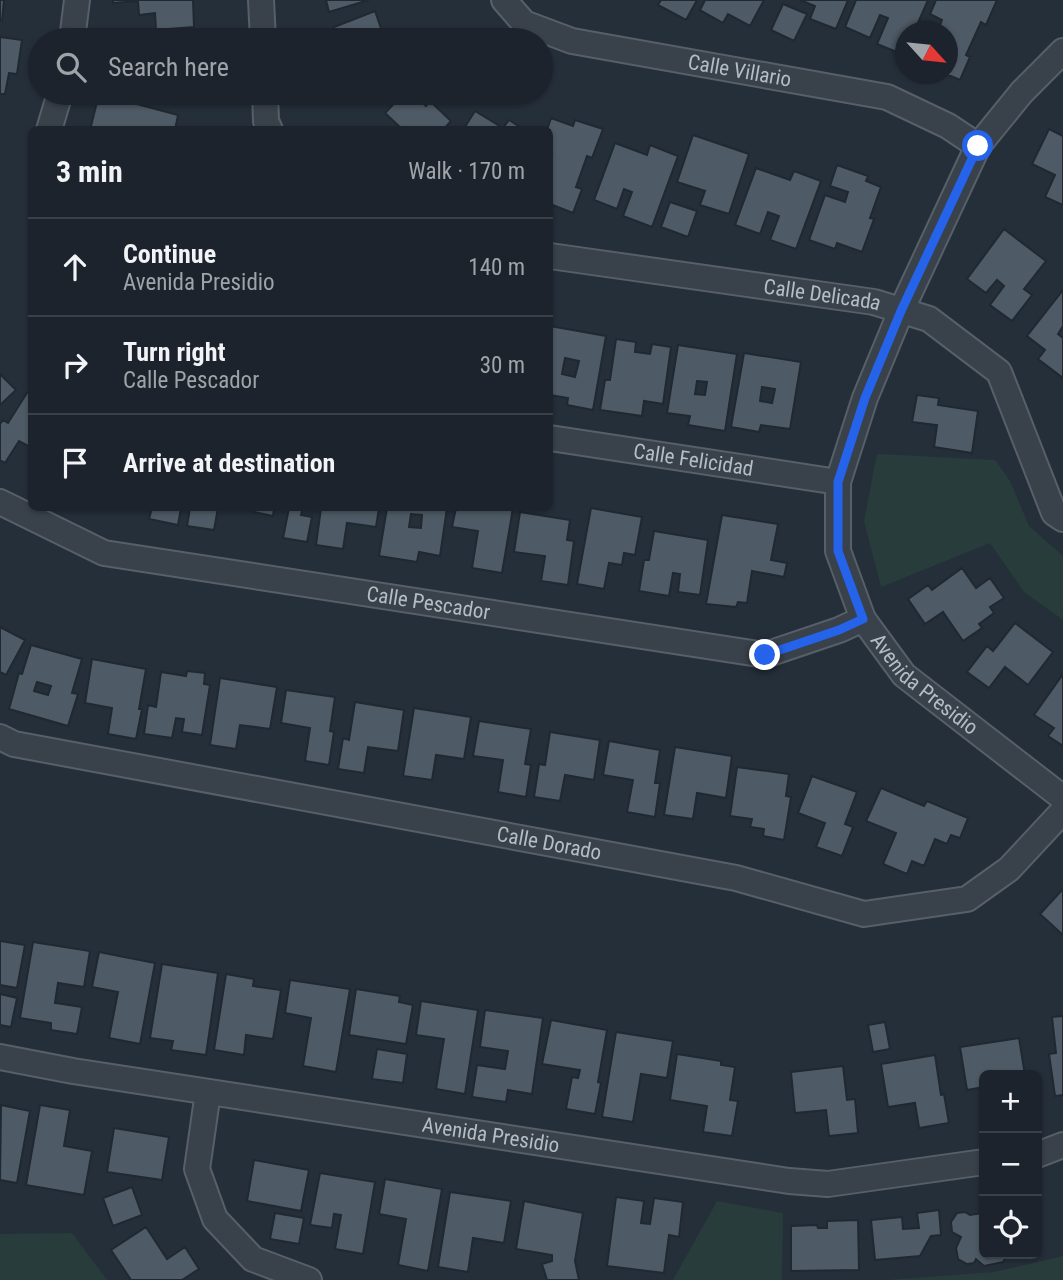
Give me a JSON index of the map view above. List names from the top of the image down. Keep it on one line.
{"streets":{"street":["Calle Villario","Calle Delicada","Calle Felicidad","Calle Pescador","Avenida Presidio","Calle Dorado"]},"crossings":[["Calle Villario","Avenida Presidio"],["Calle Delicada","Avenida Presidio"],["Calle Felicidad","Avenida Presidio"],["Calle Pescador","Avenida Presidio"]],"north":"bottom right","page":{"search":"Search here","heading":["3 min","Walk · 170 m"],"list":[["Continue","Avenida Presidio","140 m"],["Turn right","Calle Pescador","30 m"],"Arrive at destination"],"map_buttons":["+","−"]}}
